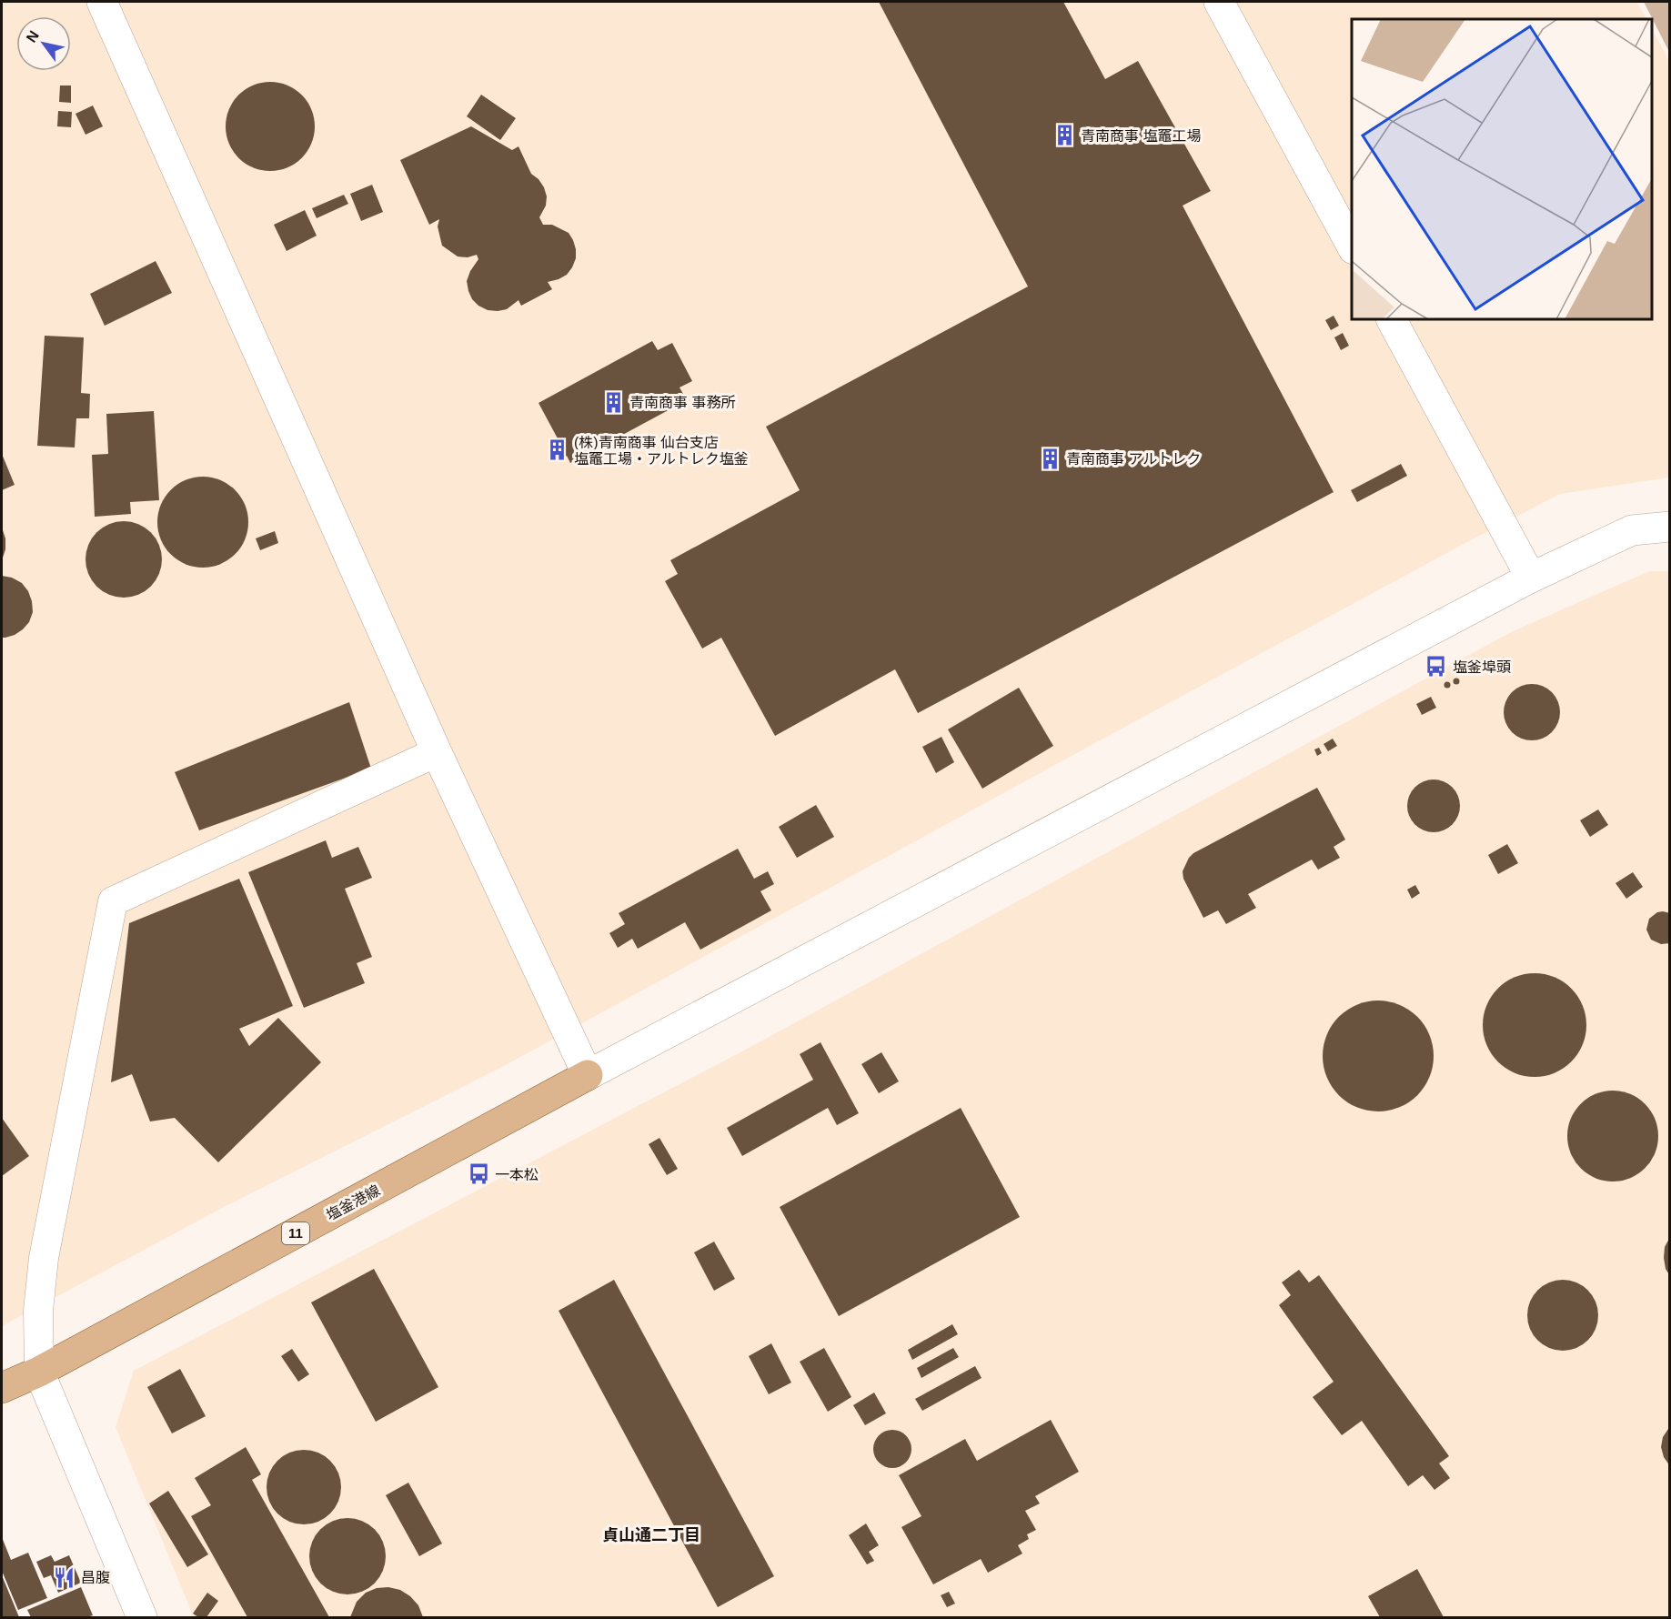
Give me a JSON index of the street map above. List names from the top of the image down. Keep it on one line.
{"streets":{"main road":["塩釜港線","11"]},"districts":["貞山通二丁目"],"places":{"building":["青南商事 塩竈工場","青南商事 事務所","(株)青南商事 仙台支店 塩竈工場・アルトレク塩釜","青南商事 アルトレク"],"bus stop":["塩釜埠頭","一本松"],"restaurant":["昌腹"]},"north":"top left"}
